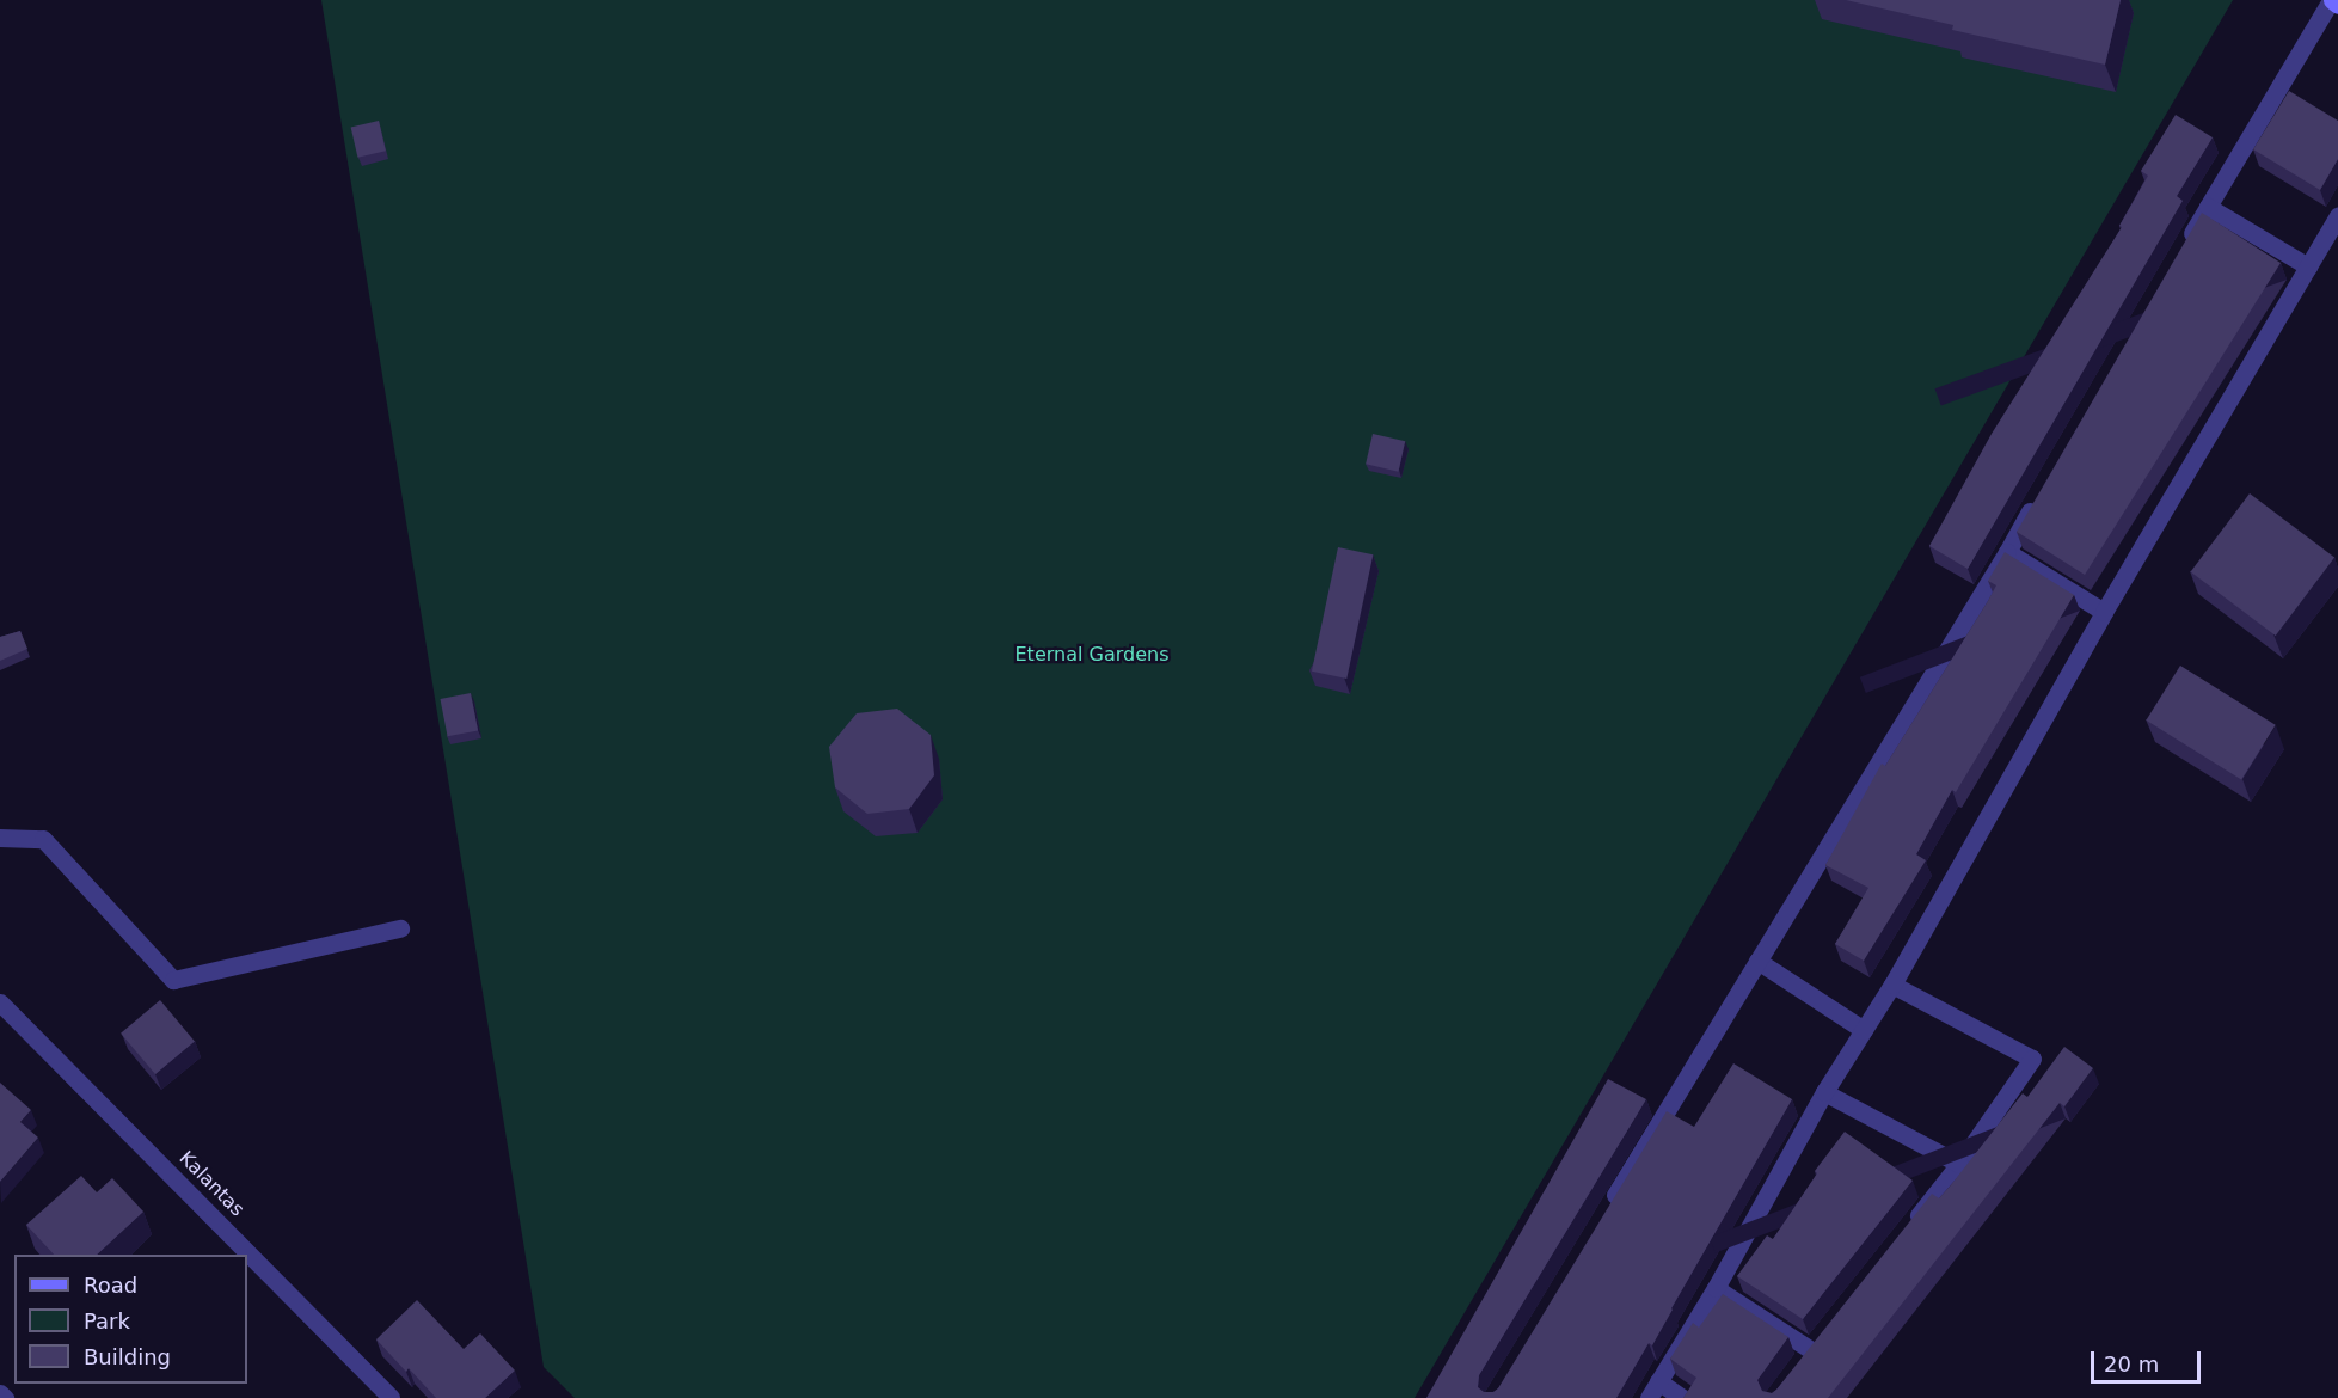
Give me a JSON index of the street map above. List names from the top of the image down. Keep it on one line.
{"streets":{"street":["Kalantas"]},"parks":["Eternal Gardens"],"legend":["Road","Park","Building"],"scale_bar":"20 m"}
